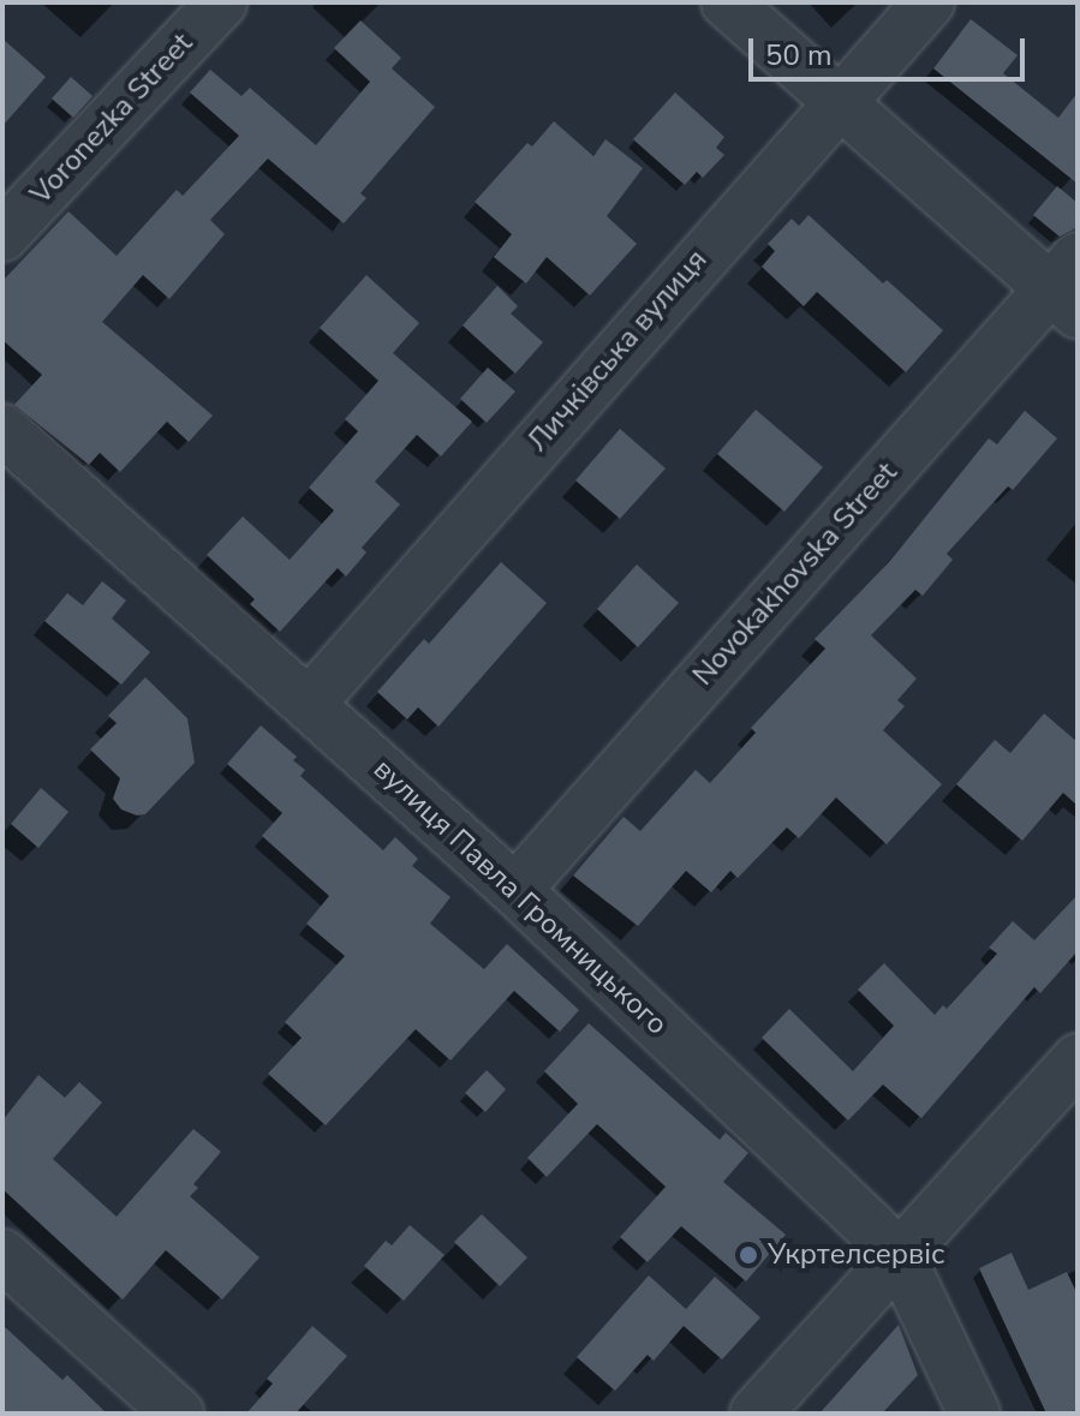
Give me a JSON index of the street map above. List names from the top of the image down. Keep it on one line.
{"streets":{"street":["Voronezka Street","Личківська вулиця","Novokakhovska Street","вулиця Павла Громницького"]},"crossings":[["Личківська вулиця","вулиця Павла Громницького"],["Novokakhovska Street","вулиця Павла Громницького"]],"places":["Укртелсервіс"],"scale_bar":"50 m"}
